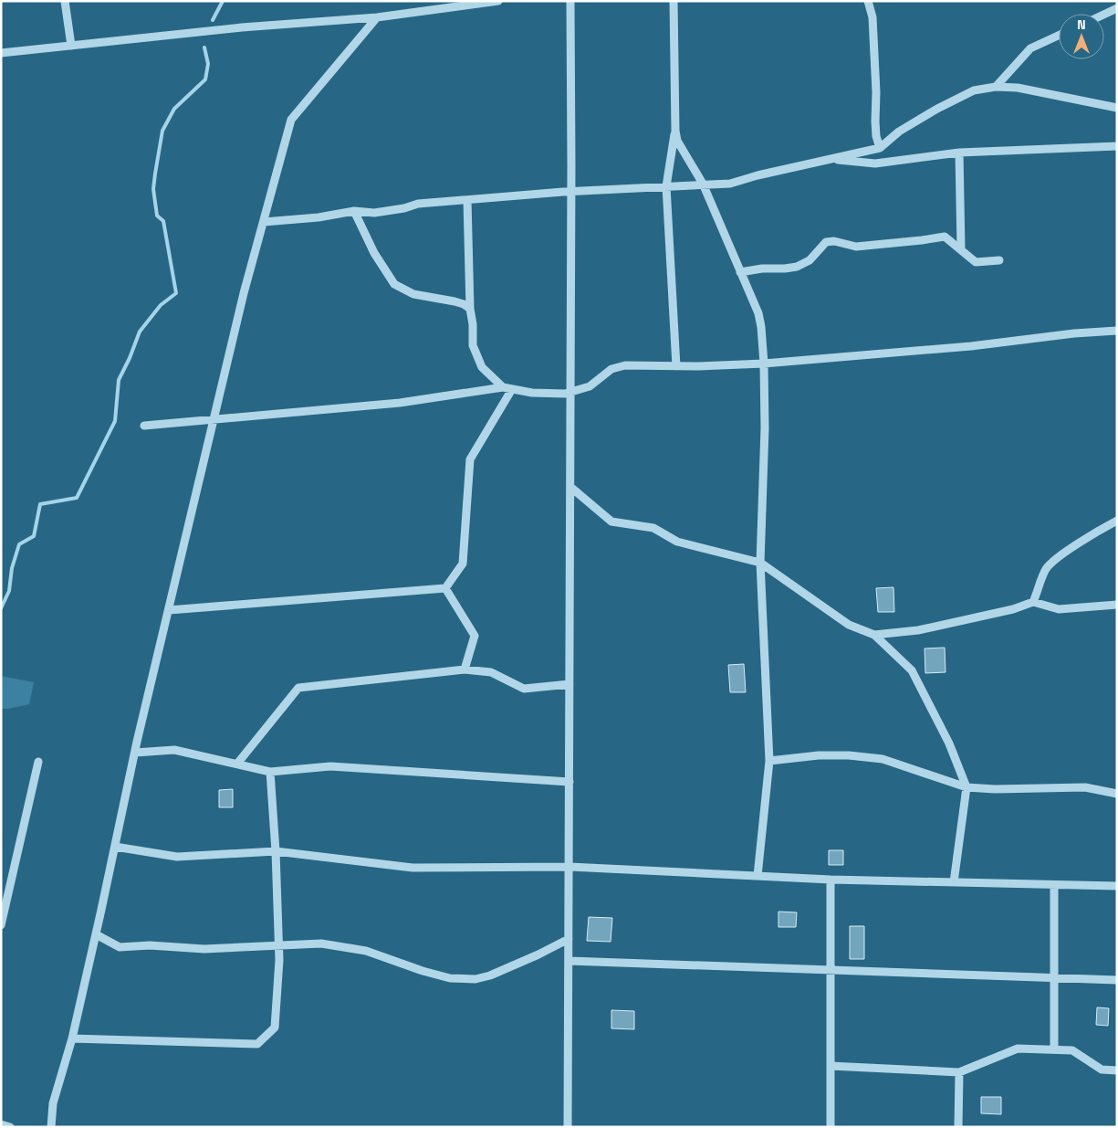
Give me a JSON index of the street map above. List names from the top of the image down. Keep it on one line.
{"north":"top"}
